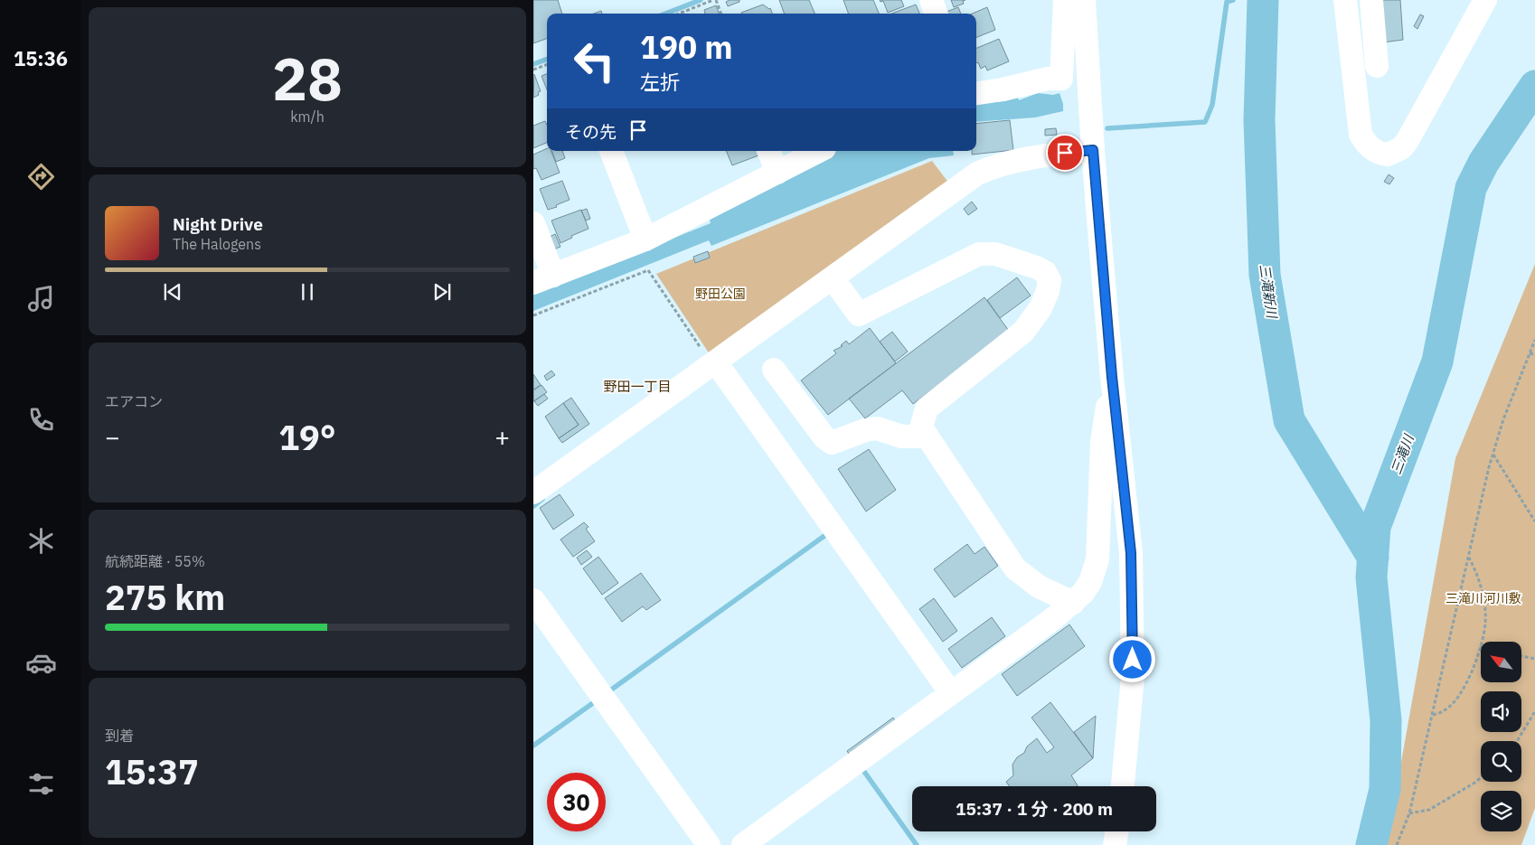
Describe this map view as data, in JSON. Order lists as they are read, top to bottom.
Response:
{
  "districts": ["野田一丁目"],
  "water": ["三滝新川", "三滝川"],
  "parks": ["野田公園", "三滝川河川敷"],
  "north": "top left",
  "page": {
    "tabs": "15:36",
    "tile": [
      ["28", "km/h"],
      "エアコン",
      ["航続距離 · 55%", "275 km"],
      ["到着", "15:37"]
    ],
    "turn": ["190 m", "左折"],
    "then": "その先",
    "song": ["Night Drive", "The Halogens"],
    "heat": ["−", "19°", "+"],
    "limit": "30",
    "trip": "15:37 · 1 分 · 200 m"
  }
}
